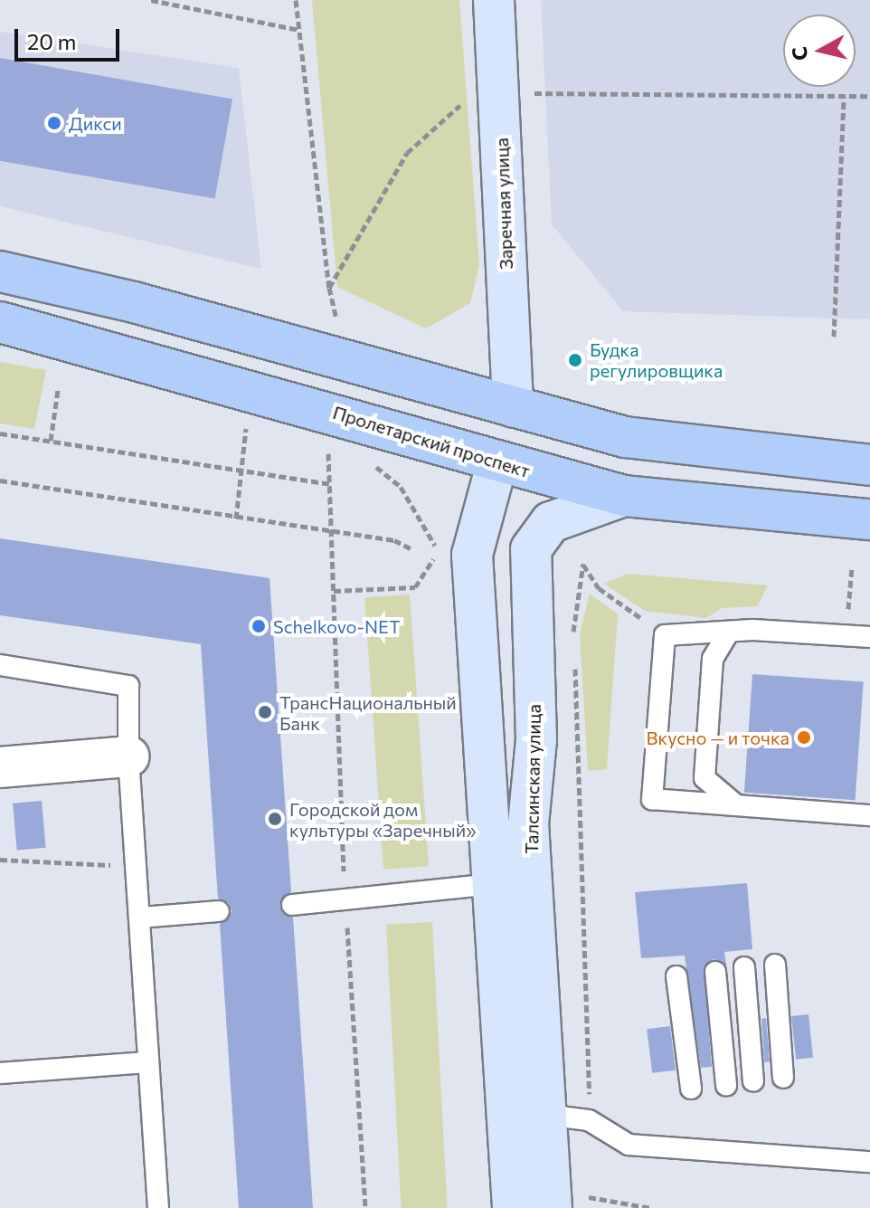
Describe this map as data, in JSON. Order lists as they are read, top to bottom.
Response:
{
  "streets": {
    "main road": ["Заречная улица", "Пролетарский проспект", "Талсинская улица"]
  },
  "crossings": [
    ["Пролетарский проспект", "Талсинская улица"]
  ],
  "places": [
    "Дикси",
    "Будка регулировщика",
    "Schelkovo-NET",
    "ТрансНациональный Банк",
    "Вкусно — и точка",
    "Городской дом культуры «Заречный»"
  ],
  "scale_bar": "20 m",
  "north": "left"
}
